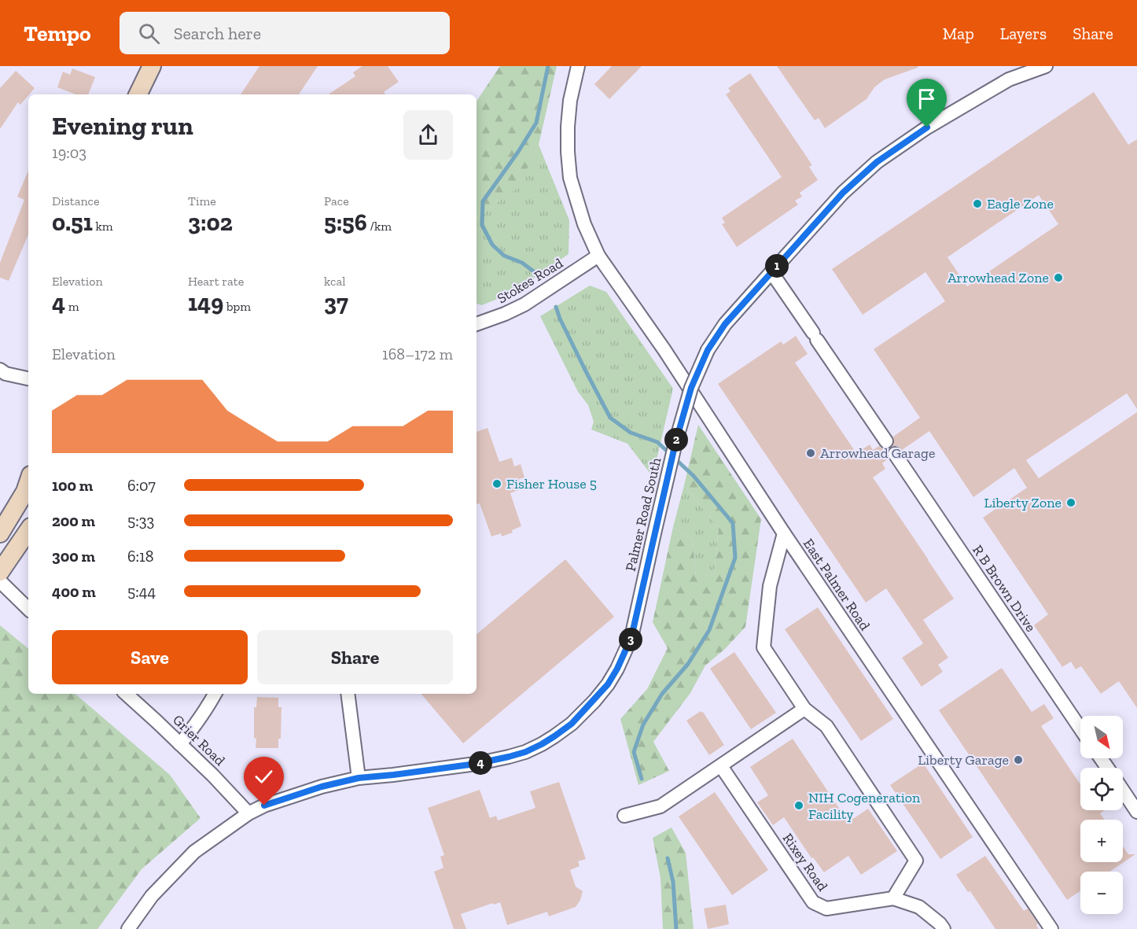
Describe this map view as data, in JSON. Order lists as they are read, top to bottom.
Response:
{
  "streets": {
    "street": [
      "Stokes Road",
      "Palmer Road South",
      "East Palmer Road",
      "R B Brown Drive",
      "Grier Road",
      "Rixey Road"
    ]
  },
  "crossings": [
    ["Stokes Road", "East Palmer Road"],
    ["Palmer Road South", "Grier Road"]
  ],
  "places": [
    "Eagle Zone",
    "Arrowhead Zone",
    "Arrowhead Garage",
    "Fisher House 5",
    "Liberty Zone",
    "Liberty Garage",
    "NIH Cogeneration Facility"
  ],
  "north": "bottom right",
  "page": {
    "header": "Tempo",
    "search": "Search here",
    "nav": ["Map", "Layers", "Share"],
    "heading": ["Evening run", "19:03"],
    "stats": [
      ["Distance", "0.51 km"],
      ["Time", "3:02"],
      ["Pace", "5:56 /km"],
      ["Elevation", "4 m"],
      ["Heart rate", "149 bpm"],
      ["kcal", "37"]
    ],
    "pins": [
      "1",
      "2",
      "3",
      "4"
    ],
    "chart": ["Elevation", "168–172 m"],
    "list": [
      {
        "name": "100 m",
        "note": "6:07"
      },
      {
        "name": "200 m",
        "note": "5:33"
      },
      {
        "name": "300 m",
        "note": "6:18"
      },
      {
        "name": "400 m",
        "note": "5:44"
      }
    ],
    "buttons": ["Save", "Share"],
    "map_buttons": ["+", "−"]
  }
}
